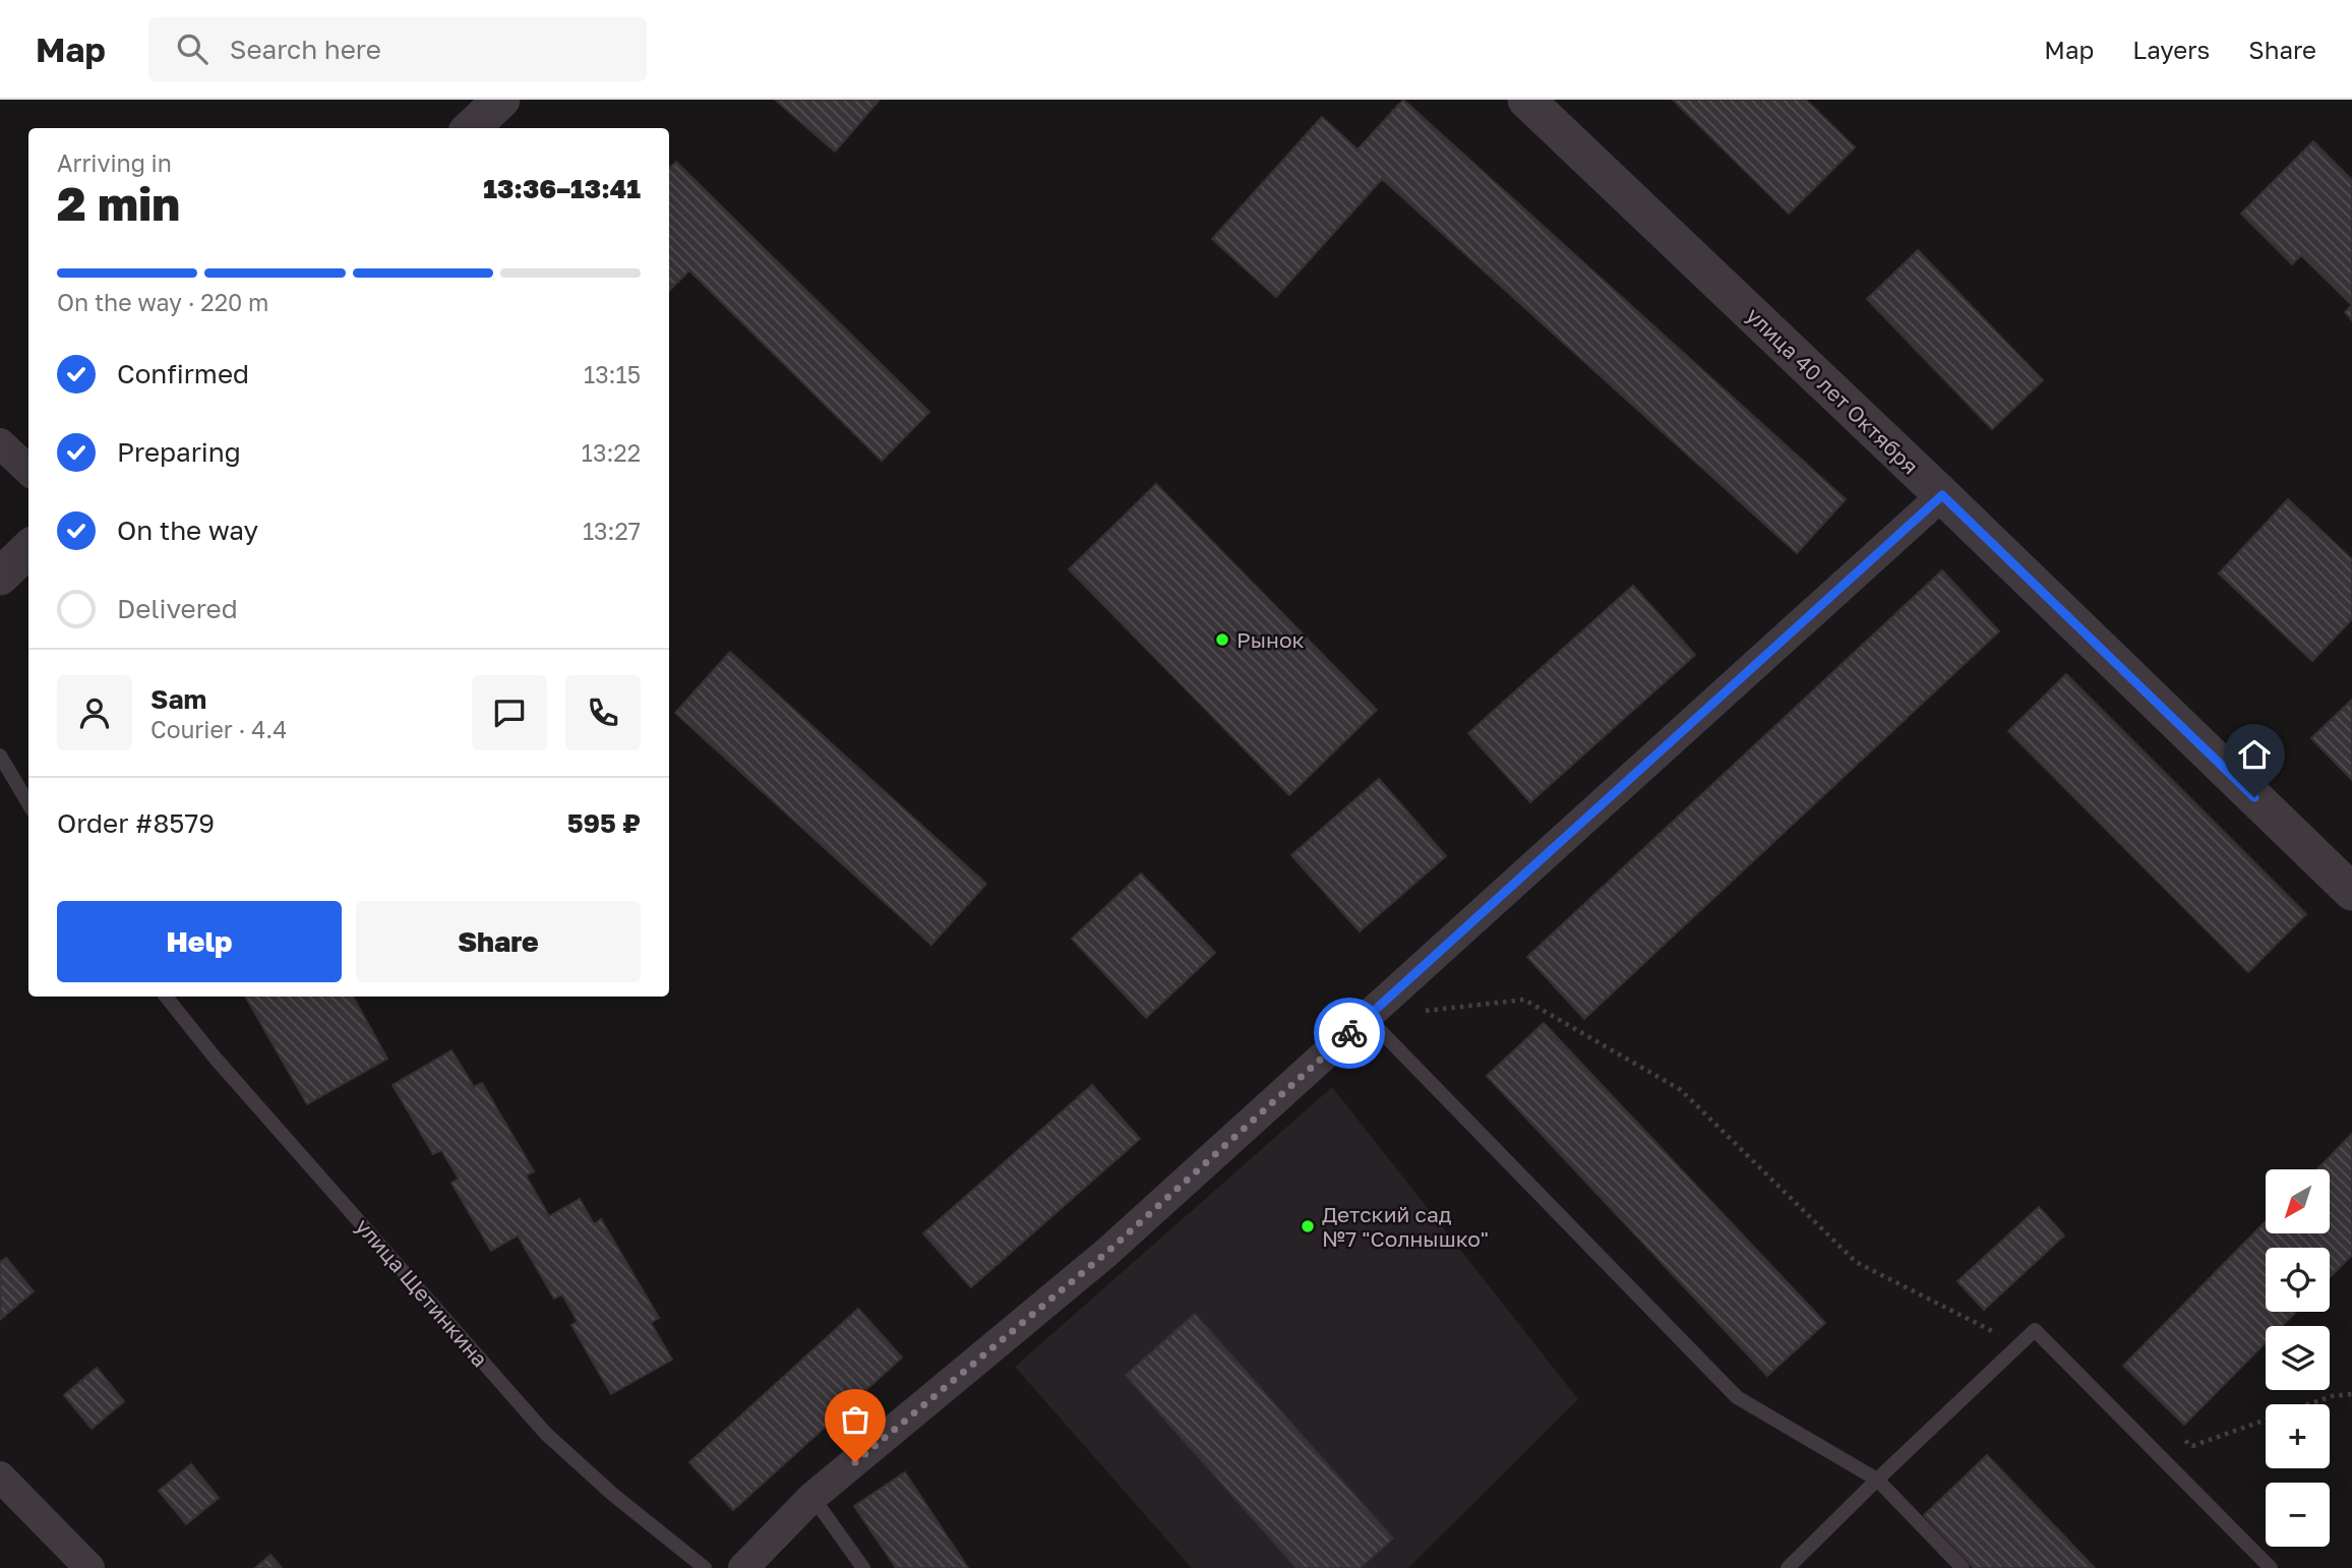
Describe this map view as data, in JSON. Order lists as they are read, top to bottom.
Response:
{
  "streets": {
    "street": ["улица 40 лет Октября"],
    "lane": ["улица Щетинкина"]
  },
  "places": ["Рынок", "Детский сад №7 \"Солнышко\""],
  "north": "bottom left",
  "page": {
    "header": "Map",
    "search": "Search here",
    "nav": ["Map", "Layers", "Share"],
    "heading": ["2 min", "Arriving in", "13:36–13:41"],
    "panel": [
      "Sam",
      "Courier · 4.4",
      "Order #8579",
      "595 ₽"
    ],
    "bar": "On the way · 220 m",
    "list": [
      ["Confirmed", "13:15"],
      ["Preparing", "13:22"],
      ["On the way", "13:27"],
      "Delivered"
    ],
    "buttons": ["Help", "Share"],
    "map_buttons": ["+", "−"]
  }
}
